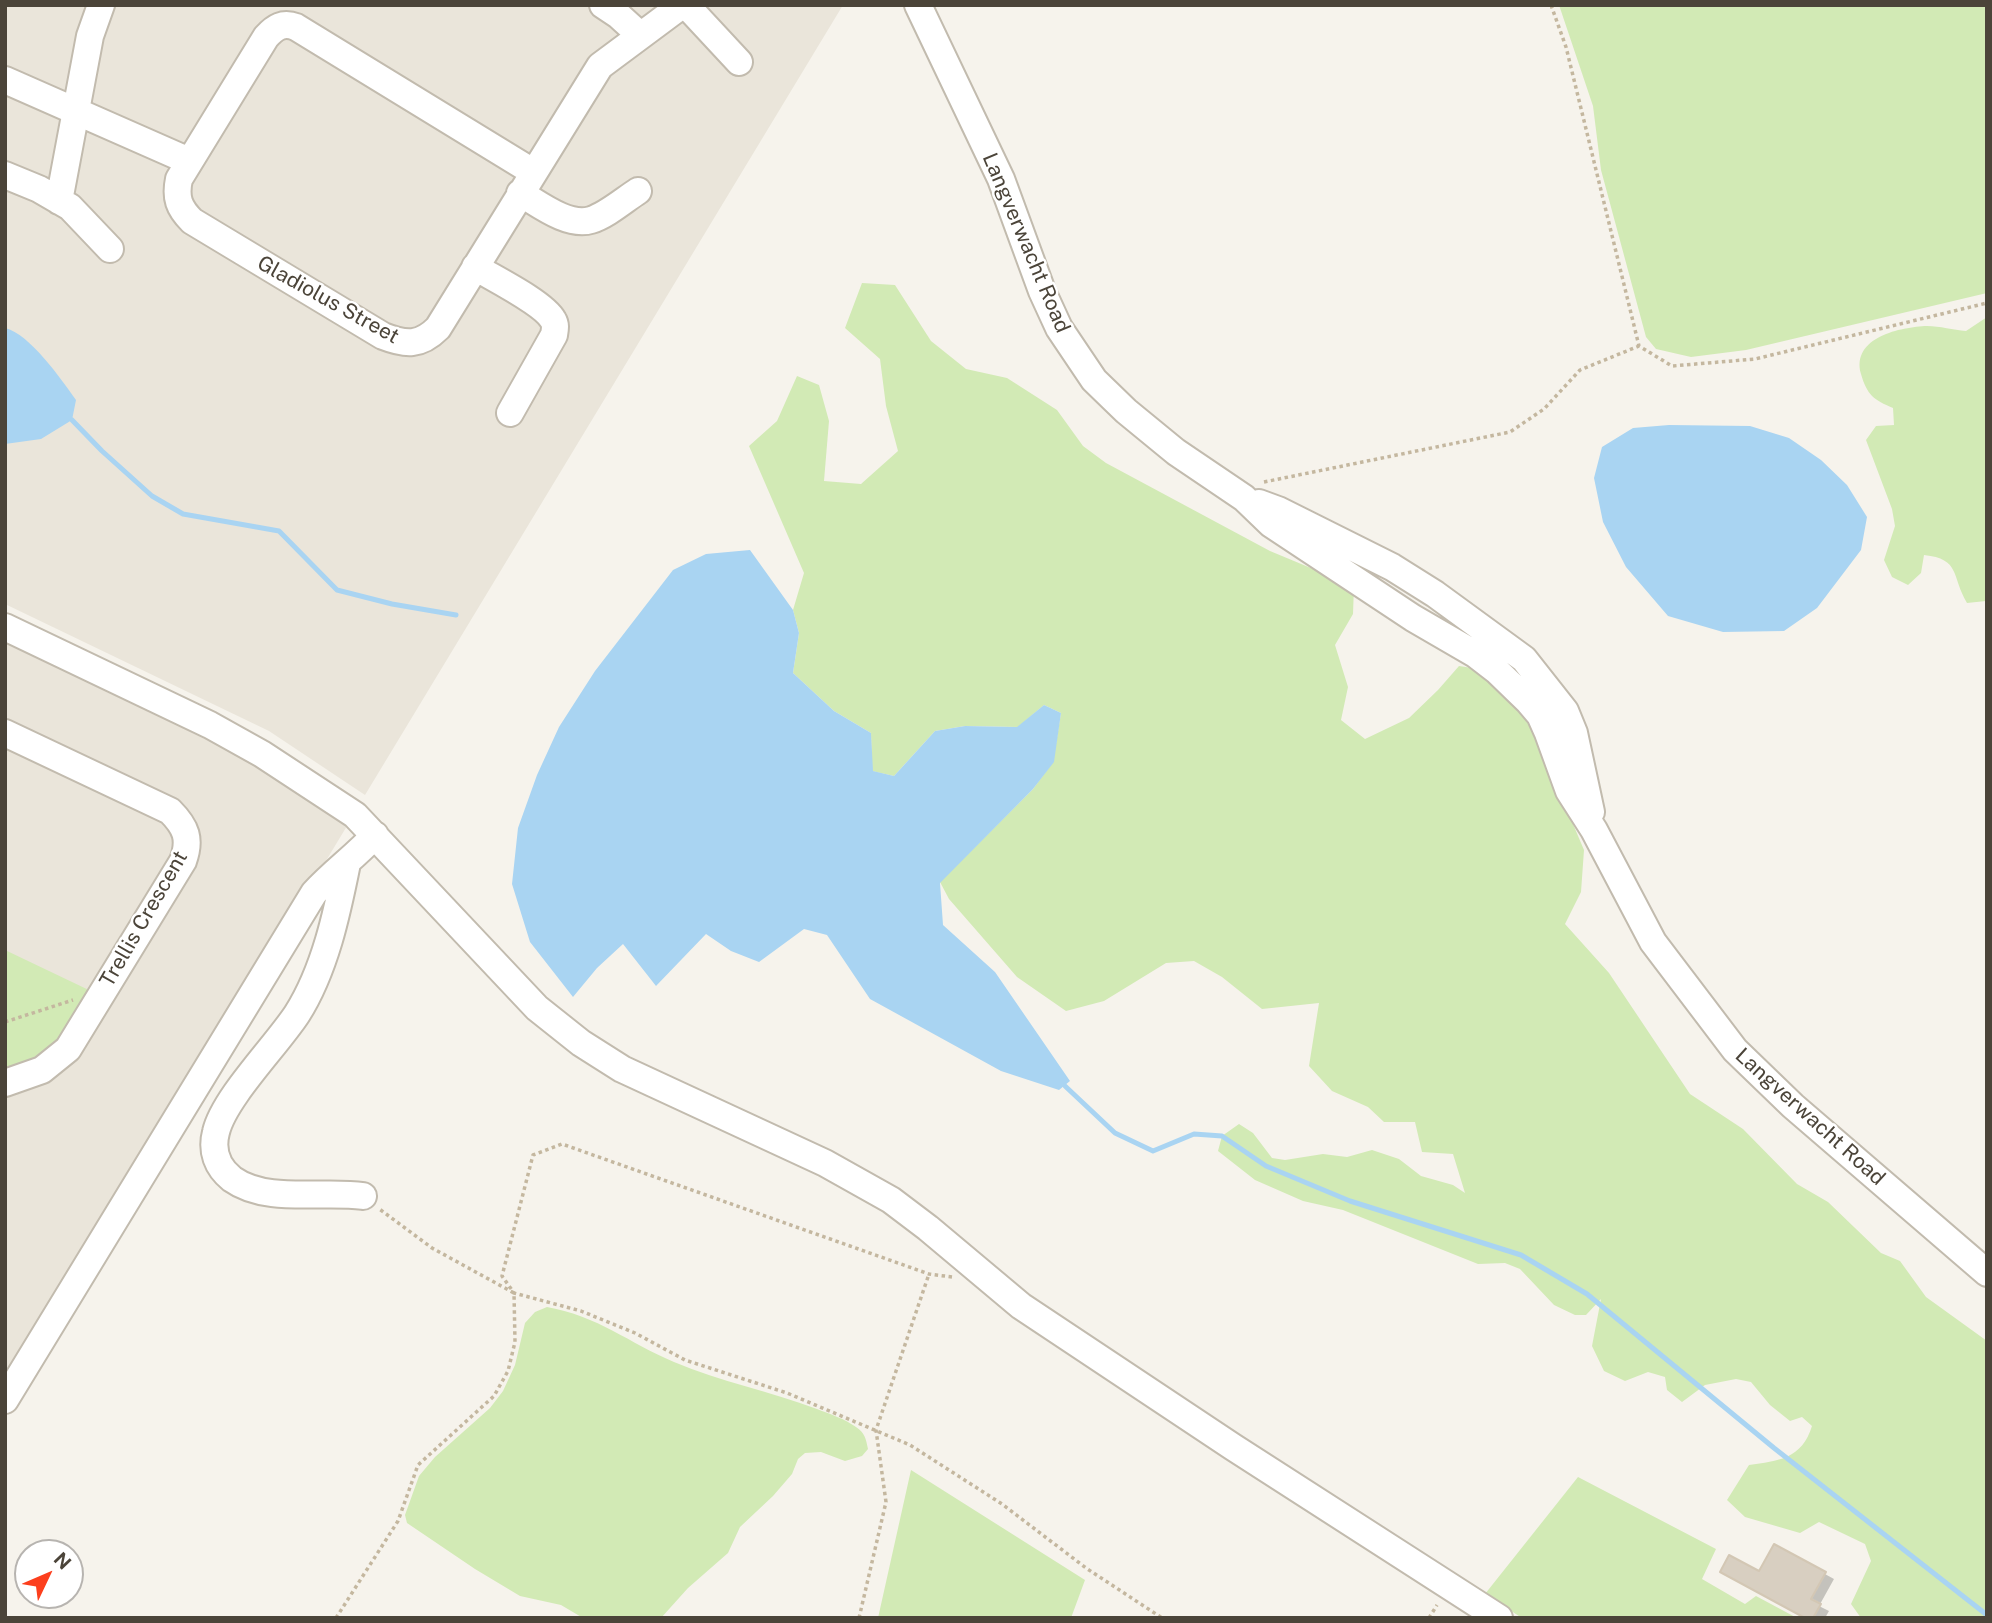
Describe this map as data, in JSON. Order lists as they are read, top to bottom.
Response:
{
  "streets": {
    "street": ["Langverwacht Road", "Gladiolus Street", "Trellis Crescent"]
  },
  "north": "top right"
}
